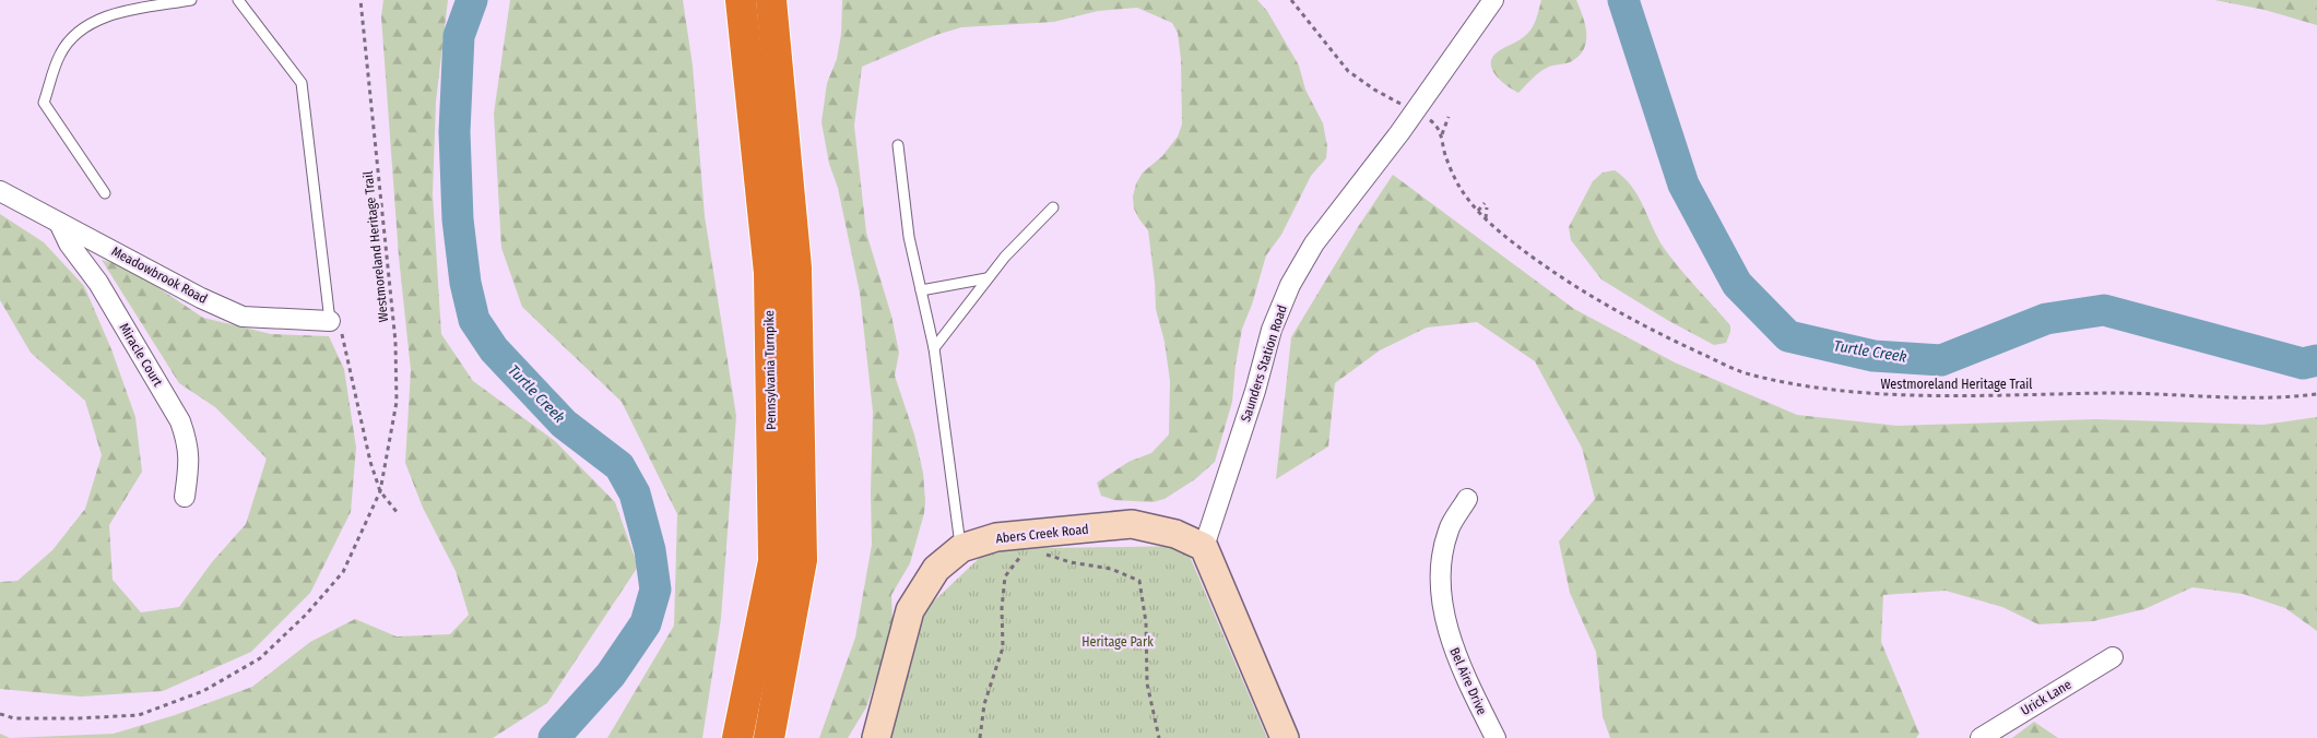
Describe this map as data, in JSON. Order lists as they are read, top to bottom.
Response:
{
  "streets": {
    "highway": ["Pennsylvania Turnpike"],
    "street": [
      "Meadowbrook Road",
      "Miracle Court",
      "Saunders Station Road",
      "Abers Creek Road",
      "Bel Aire Drive",
      "Urick Lane"
    ],
    "path": ["Westmoreland Heritage Trail"]
  },
  "crossings": [
    ["Meadowbrook Road", "Miracle Court"],
    ["Saunders Station Road", "Abers Creek Road"]
  ],
  "water": ["Turtle Creek"],
  "parks": ["Heritage Park"]
}
